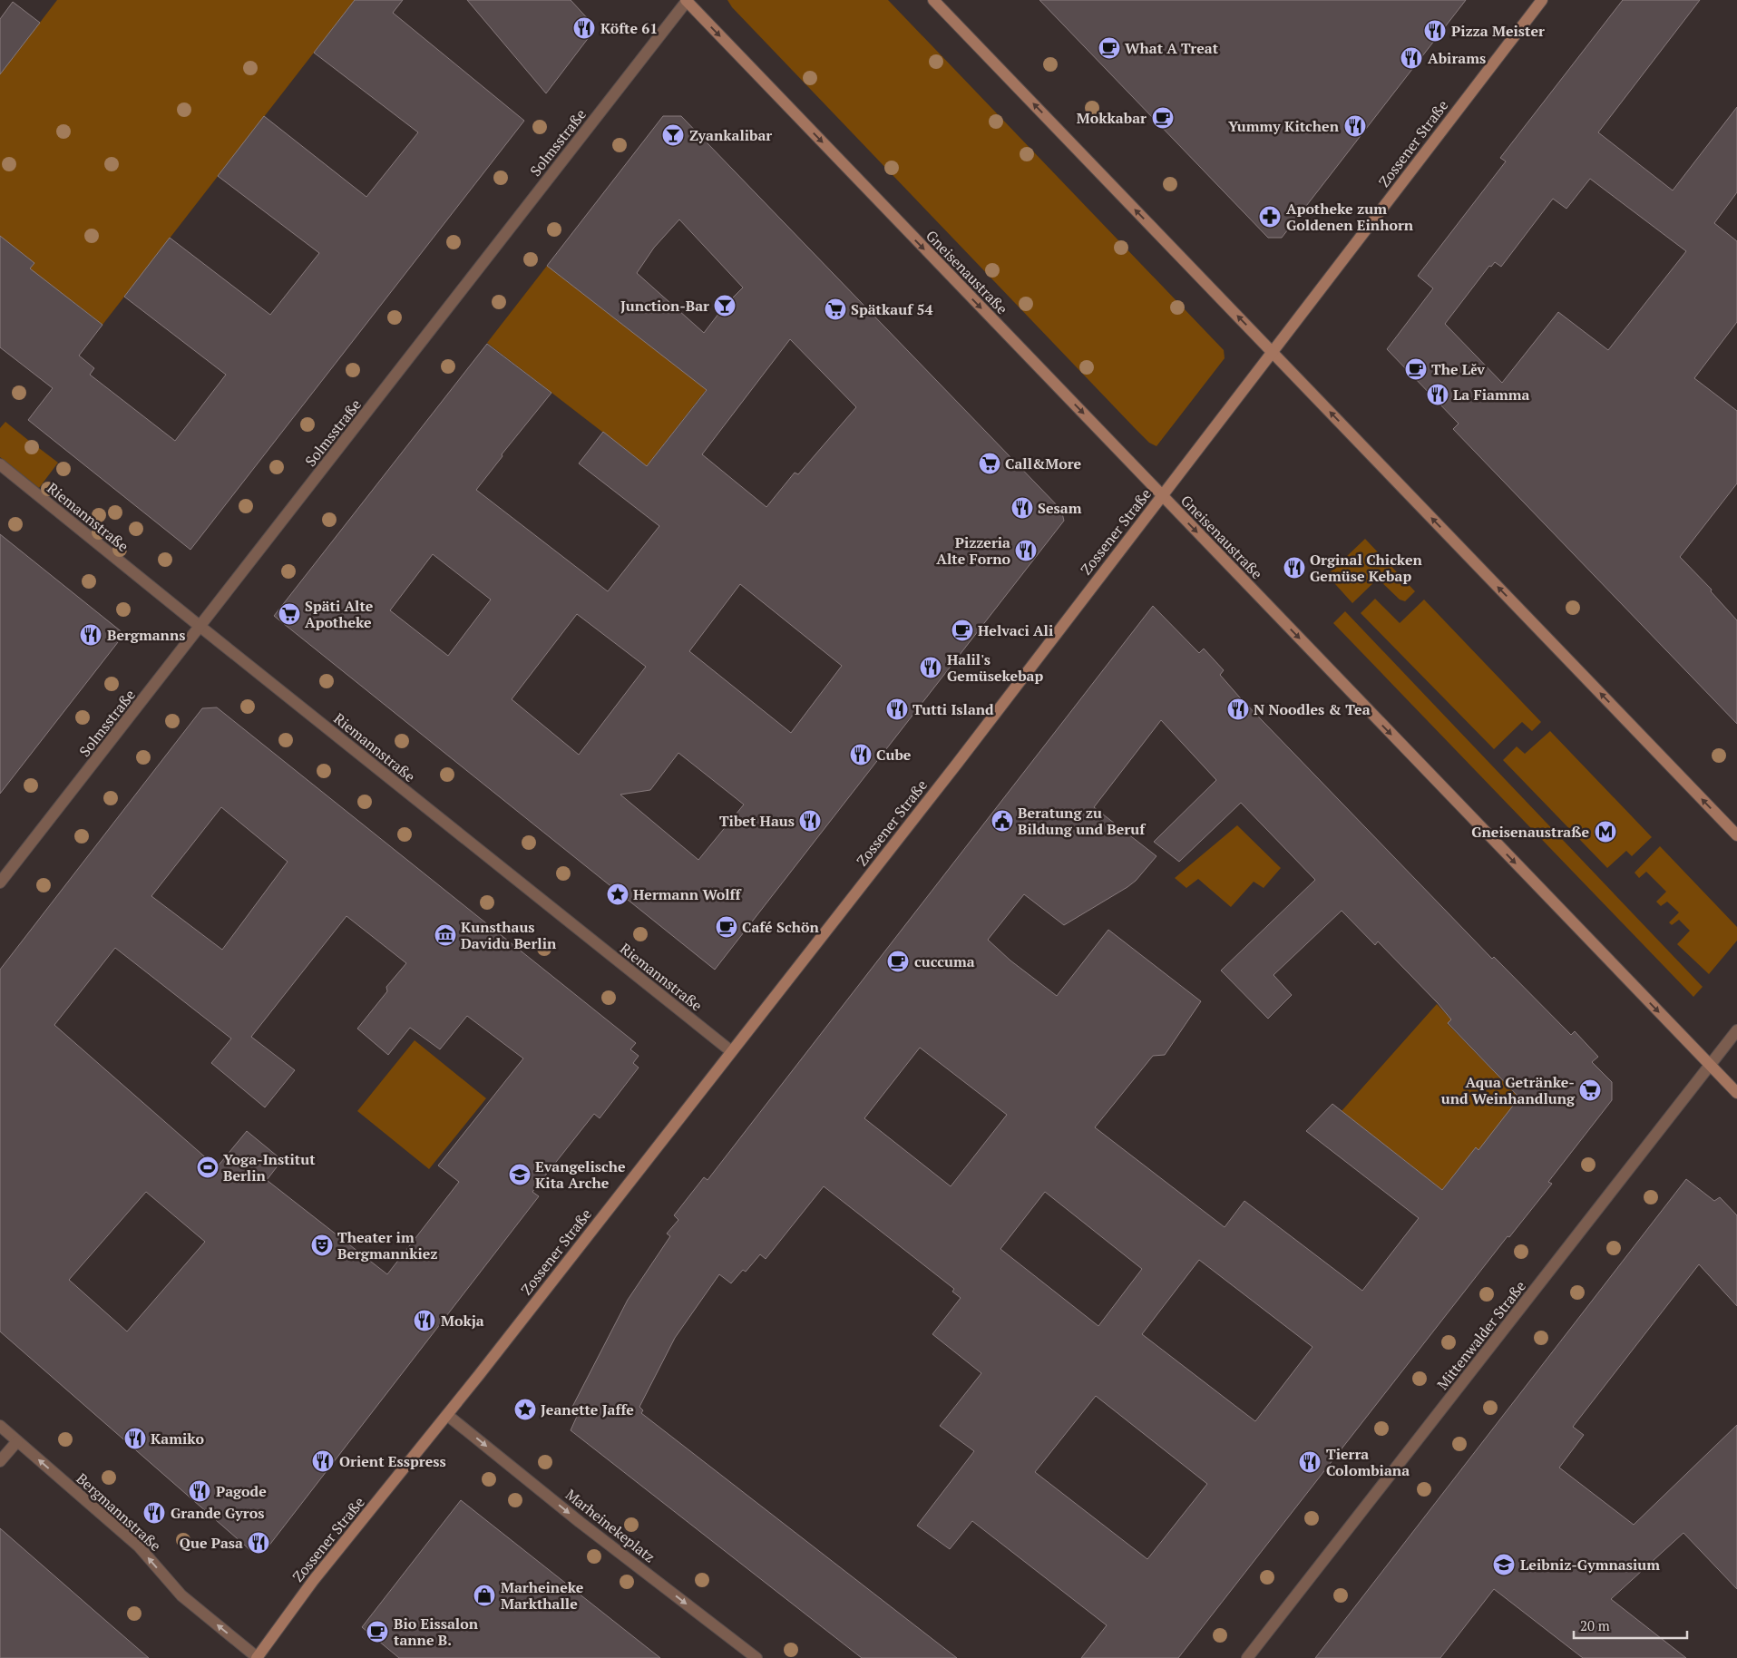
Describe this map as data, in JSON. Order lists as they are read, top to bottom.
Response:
{
  "streets": {
    "main road": ["Zossener Straße", "Gneisenaustraße"],
    "street": [
      "Solmsstraße",
      "Riemannstraße",
      "Mittenwalder Straße",
      "Bergmannstraße",
      "Marheinekeplatz"
    ]
  },
  "crossings": [
    ["Solmsstraße", "Gneisenaustraße"],
    ["Solmsstraße", "Riemannstraße"],
    ["Zossener Straße", "Gneisenaustraße"],
    ["Zossener Straße", "Riemannstraße"],
    ["Zossener Straße", "Bergmannstraße"],
    ["Zossener Straße", "Marheinekeplatz"],
    ["Gneisenaustraße", "Mittenwalder Straße"]
  ],
  "one_way": ["Gneisenaustraße", "Bergmannstraße", "Marheinekeplatz"],
  "places": {
    "restaurant": [
      "Köfte 61",
      "Pizza Meister",
      "Abirams",
      "Yummy Kitchen",
      "La Fiamma",
      "Sesam",
      "Pizzeria Alte Forno",
      "Orginal Chicken Gemüse Kebap",
      "Bergmanns",
      "Halil's Gemüsekebap",
      "Tutti Island",
      "N Noodles & Tea",
      "Cube",
      "Tibet Haus",
      "Mokja",
      "Kamiko",
      "Orient Esspress",
      "Tierra Colombiana",
      "Pagode",
      "Grande Gyros",
      "Que Pasa"
    ],
    "cafe": [
      "What A Treat",
      "Mokkabar",
      "The Lĕv",
      "Helvaci Ali",
      "Café Schön",
      "cuccuma",
      "Bio Eissalon tanne B."
    ],
    "bar": ["Zyankalibar", "Junction-Bar"],
    "pharmacy": ["Apotheke zum Goldenen Einhorn"],
    "supermarket": [
      "Spätkauf 54",
      "Call&More",
      "Späti Alte Apotheke",
      "Aqua Getränke- und Weinhandlung"
    ],
    "public building": ["Beratung zu Bildung und Beruf"],
    "metro station": ["Gneisenaustraße"],
    "place": ["Hermann Wolff", "Jeanette Jaffe"],
    "museum": ["Kunsthaus Davidu Berlin"],
    "sports": ["Yoga-Institut Berlin"],
    "school or university": ["Evangelische Kita Arche", "Leibniz-Gymnasium"],
    "theatre": ["Theater im Bergmannkiez"],
    "shop": ["Marheineke Markthalle"]
  },
  "scale_bar": "20 m"
}
